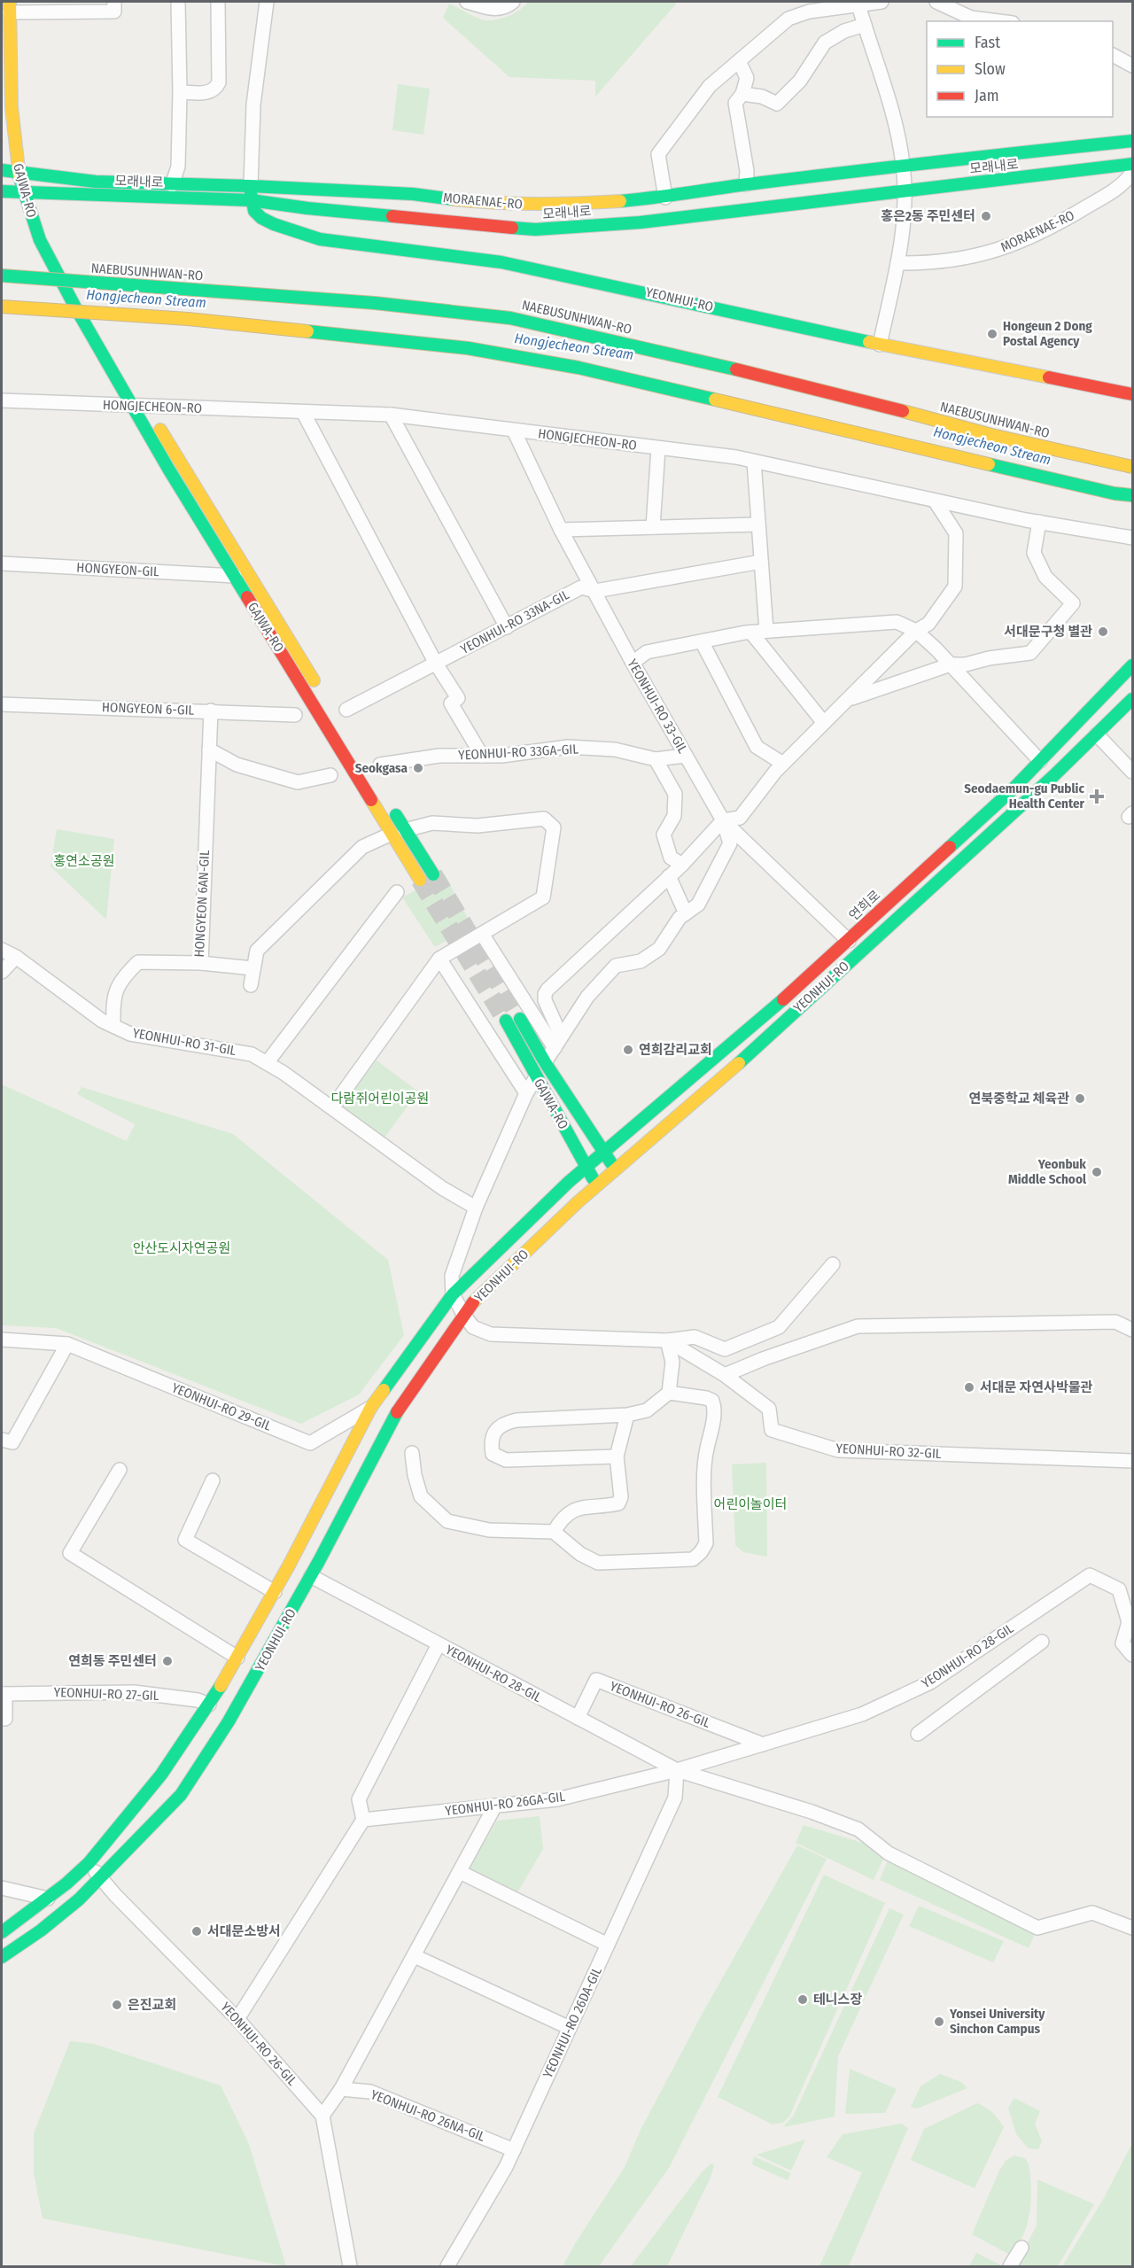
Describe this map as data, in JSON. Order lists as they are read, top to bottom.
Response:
{
  "streets": {
    "main road": [
      "모래내로",
      "GAJWA-RO",
      "MORAENAE-RO",
      "NAEBUSUNHWAN-RO",
      "YEONHUI-RO",
      "연희로"
    ],
    "street": [
      "HONGJECHEON-RO",
      "HONGYEON-GIL",
      "YEONHUI-RO 33NA-GIL",
      "YEONHUI-RO 33-GIL",
      "HONGYEON 6-GIL",
      "YEONHUI-RO 33GA-GIL",
      "HONGYEON 6AN-GIL",
      "YEONHUI-RO 31-GIL",
      "YEONHUI-RO 29-GIL",
      "YEONHUI-RO 32-GIL",
      "YEONHUI-RO 28-GIL",
      "YEONHUI-RO 27-GIL",
      "YEONHUI-RO 26-GIL",
      "YEONHUI-RO 26GA-GIL",
      "YEONHUI-RO 26DA-GIL",
      "YEONHUI-RO 26NA-GIL"
    ]
  },
  "crossings": [
    ["모래내로", "GAJWA-RO"],
    ["모래내로", "YEONHUI-RO"],
    ["GAJWA-RO", "MORAENAE-RO"],
    ["GAJWA-RO", "YEONHUI-RO"],
    ["GAJWA-RO", "HONGJECHEON-RO"],
    ["GAJWA-RO", "HONGYEON-GIL"],
    ["YEONHUI-RO", "연희로"],
    ["YEONHUI-RO", "YEONHUI-RO 29-GIL"],
    ["YEONHUI-RO", "YEONHUI-RO 32-GIL"],
    ["YEONHUI-RO", "YEONHUI-RO 28-GIL"],
    ["YEONHUI-RO", "YEONHUI-RO 27-GIL"],
    ["YEONHUI-RO", "YEONHUI-RO 26-GIL"],
    ["HONGJECHEON-RO", "YEONHUI-RO 33-GIL"],
    ["YEONHUI-RO 33NA-GIL", "YEONHUI-RO 33-GIL"],
    ["YEONHUI-RO 33-GIL", "YEONHUI-RO 33GA-GIL"],
    ["YEONHUI-RO 33-GIL", "연희로"],
    ["HONGYEON 6-GIL", "HONGYEON 6AN-GIL"],
    ["HONGYEON 6AN-GIL", "YEONHUI-RO 31-GIL"],
    ["YEONHUI-RO 28-GIL", "YEONHUI-RO 26-GIL"],
    ["YEONHUI-RO 28-GIL", "YEONHUI-RO 26GA-GIL"],
    ["YEONHUI-RO 28-GIL", "YEONHUI-RO 26DA-GIL"],
    ["YEONHUI-RO 26GA-GIL", "YEONHUI-RO 26DA-GIL"],
    ["YEONHUI-RO 26DA-GIL", "YEONHUI-RO 26NA-GIL"]
  ],
  "water": ["Hongjecheon Stream"],
  "parks": [
    "홍연소공원",
    "다람쥐어린이공원",
    "안산도시자연공원",
    "어린이놀이터"
  ],
  "places": {
    "other": [
      "홍은2동 주민센터",
      "Hongeun 2 Dong Postal Agency",
      "서대문구청 별관",
      "Seokgasa",
      "연희감리교회",
      "연북중학교 체육관",
      "Yeonbuk Middle School",
      "서대문 자연사박물관",
      "연희동 주민센터",
      "서대문소방서",
      "테니스장",
      "은진교회",
      "Yonsei University Sinchon Campus"
    ],
    "health": ["Seodaemun-gu Public Health Center"]
  },
  "legend": ["Fast", "Slow", "Jam"]
}
